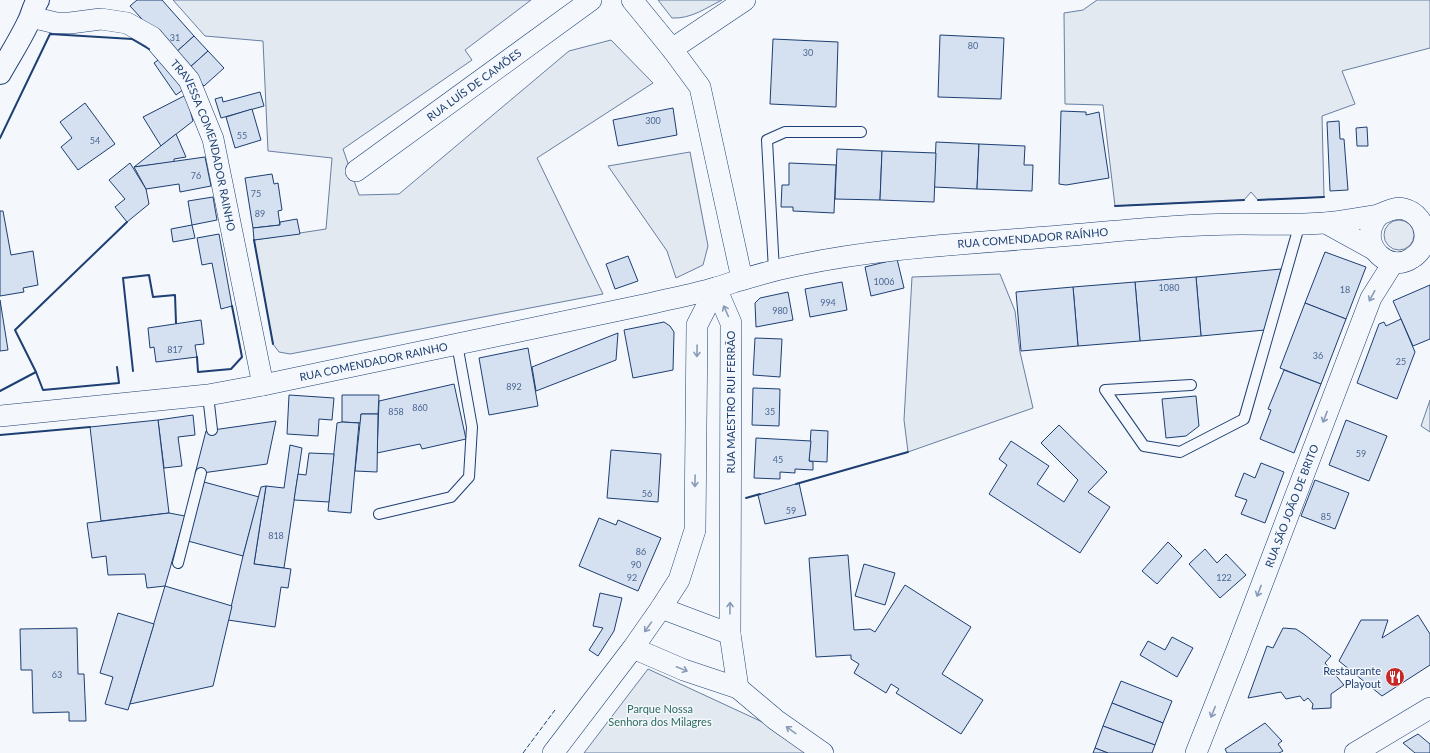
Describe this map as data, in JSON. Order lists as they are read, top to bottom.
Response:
{
  "streets": {
    "street": [
      "RUA LUÍS DE CAMÕES",
      "TRAVESSA COMENDADOR RAINHO",
      "RUA COMENDADOR RAÍNHO",
      "RUA COMENDADOR RAINHO",
      "RUA MAESTRO RUI FERRÃO",
      "RUA SÃO JOÃO DE BRITO"
    ]
  },
  "crossings": [
    ["TRAVESSA COMENDADOR RAINHO", "RUA COMENDADOR RAINHO"],
    ["RUA COMENDADOR RAÍNHO", "RUA COMENDADOR RAINHO"],
    ["RUA COMENDADOR RAÍNHO", "RUA SÃO JOÃO DE BRITO"],
    ["RUA COMENDADOR RAINHO", "RUA MAESTRO RUI FERRÃO"]
  ],
  "one_way": ["RUA SÃO JOÃO DE BRITO"],
  "parks": ["Parque Nossa Senhora dos Milagres"],
  "places": {
    "restaurant": ["Restaurante Playout"]
  },
  "house_numbers": [
    "31",
    "80",
    "30",
    "300",
    "55",
    "54",
    "76",
    "75",
    "89",
    "1006",
    "1080",
    "18",
    "994",
    "980",
    "817",
    "36",
    "25",
    "892",
    "860",
    "858",
    "35",
    "59",
    "45",
    "56",
    "59",
    "85",
    "818",
    "86",
    "90",
    "92",
    "122",
    "63"
  ]
}
